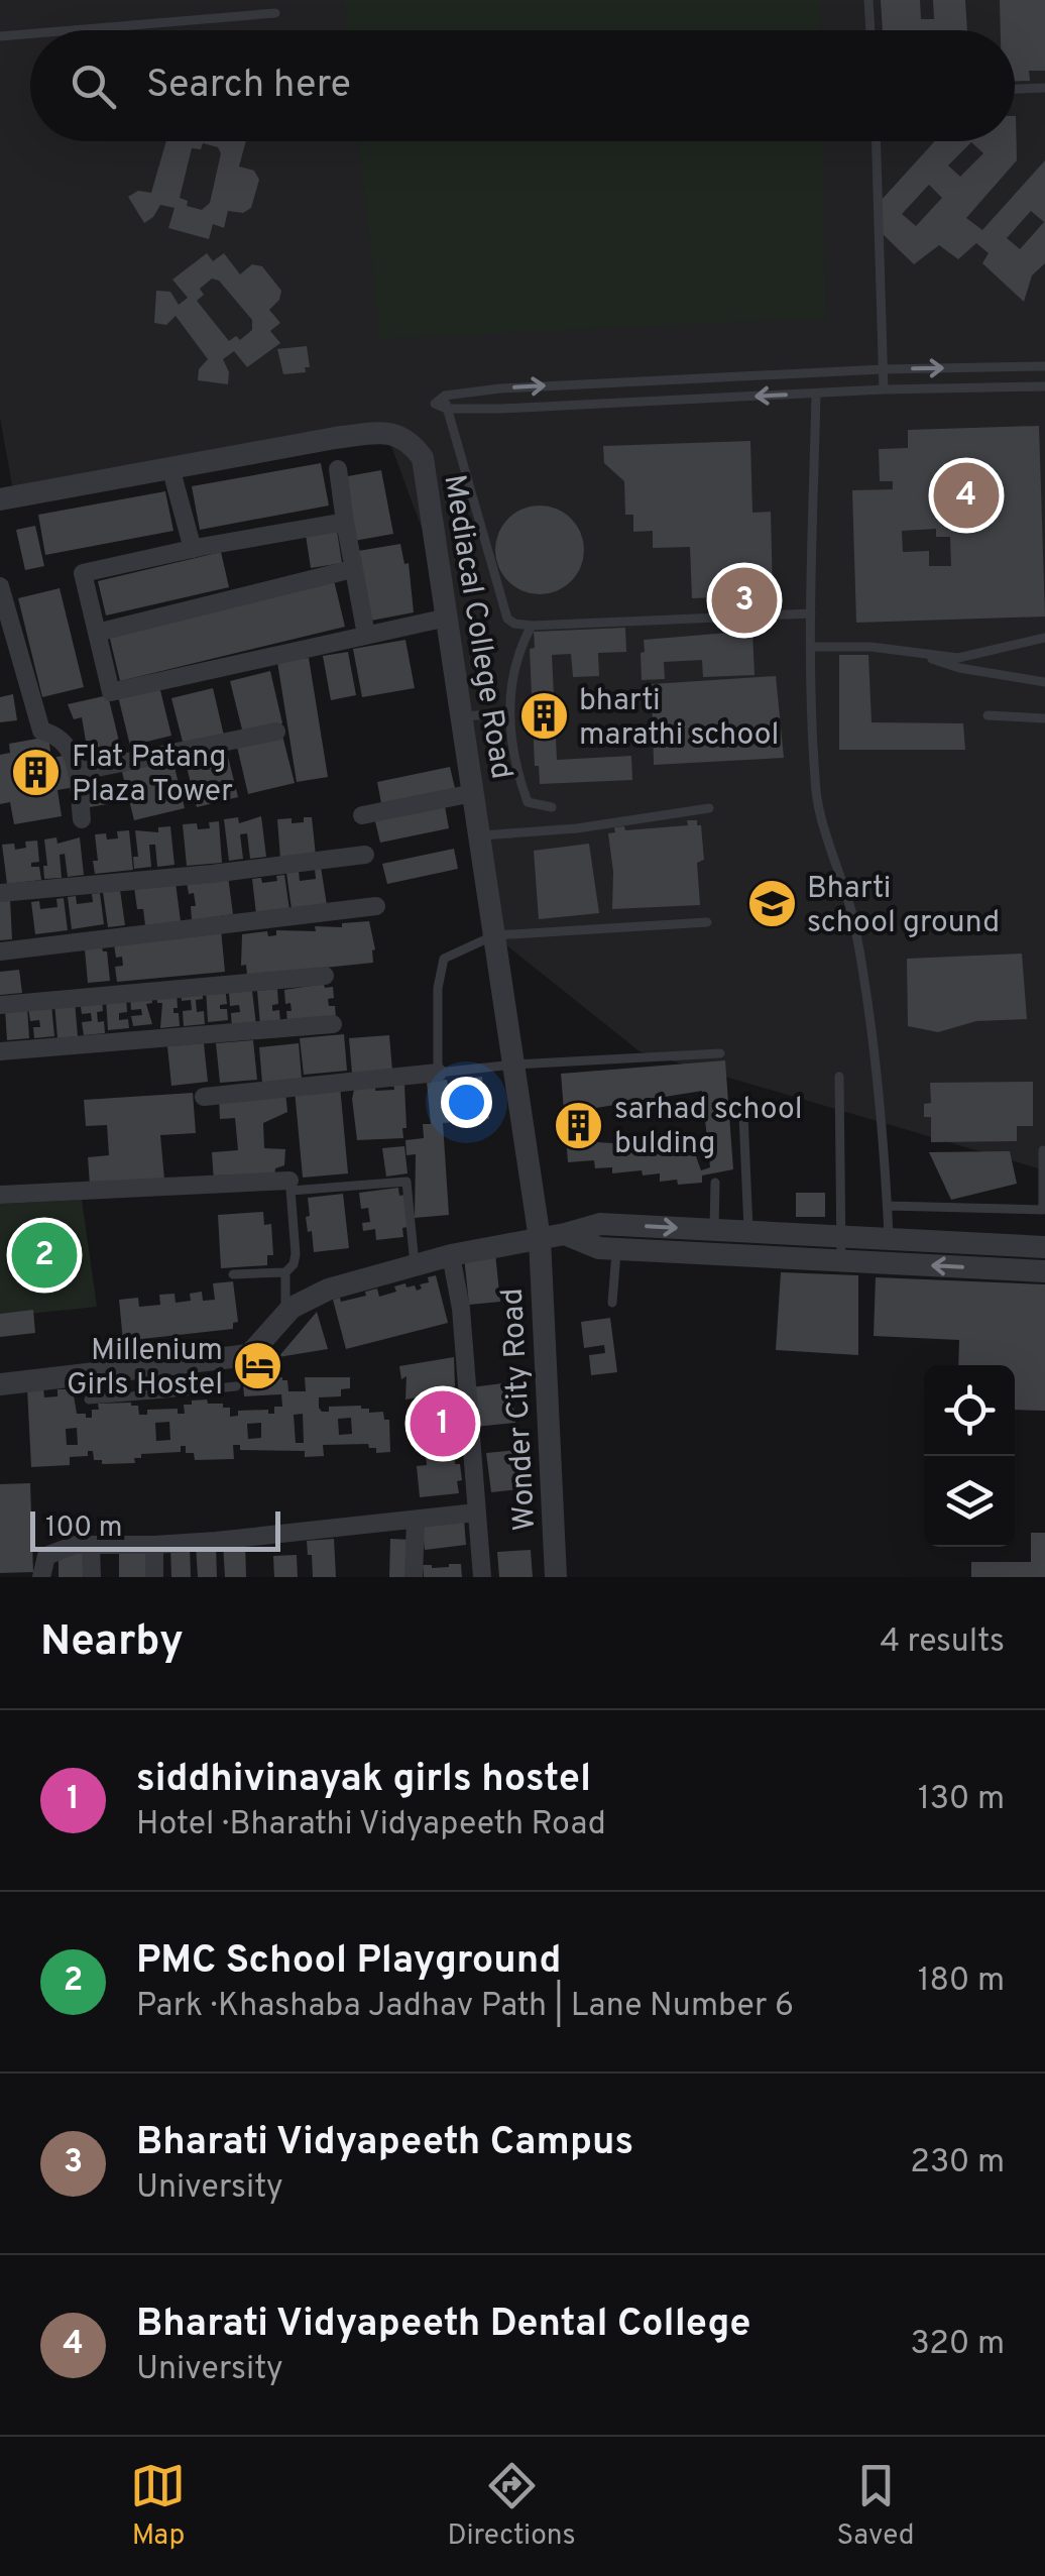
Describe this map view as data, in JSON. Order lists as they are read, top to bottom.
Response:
{
  "streets": {
    "street": ["Mediacal College Road", "Wonder City Road"]
  },
  "crossings": [
    ["Mediacal College Road", "Wonder City Road"]
  ],
  "places": {
    "building": ["bharti marathi school", "Flat Patang Plaza Tower", "sarhad school bulding"],
    "school or university": ["Bharti school ground"],
    "hotel": ["Millenium Girls Hostel"]
  },
  "scale_bar": "100 m",
  "page": {
    "search": "Search here",
    "pins": [
      "4",
      "3",
      "2",
      "1"
    ],
    "scale": "100 m",
    "heading": ["Nearby", "4 results"],
    "list": [
      {
        "mark": "1",
        "name": "siddhivinayak girls hostel",
        "note": "Hotel · Bharathi Vidyapeeth Road",
        "value": "130 m"
      },
      {
        "mark": "2",
        "name": "PMC School Playground",
        "note": "Park · Khashaba Jadhav Path | Lane Number 6",
        "value": "180 m"
      },
      {
        "mark": "3",
        "name": "Bharati Vidyapeeth Campus",
        "note": "University",
        "value": "230 m"
      },
      {
        "mark": "4",
        "name": "Bharati Vidyapeeth Dental College",
        "note": "University",
        "value": "320 m"
      }
    ],
    "nav": ["Map", "Directions", "Saved"]
  }
}
